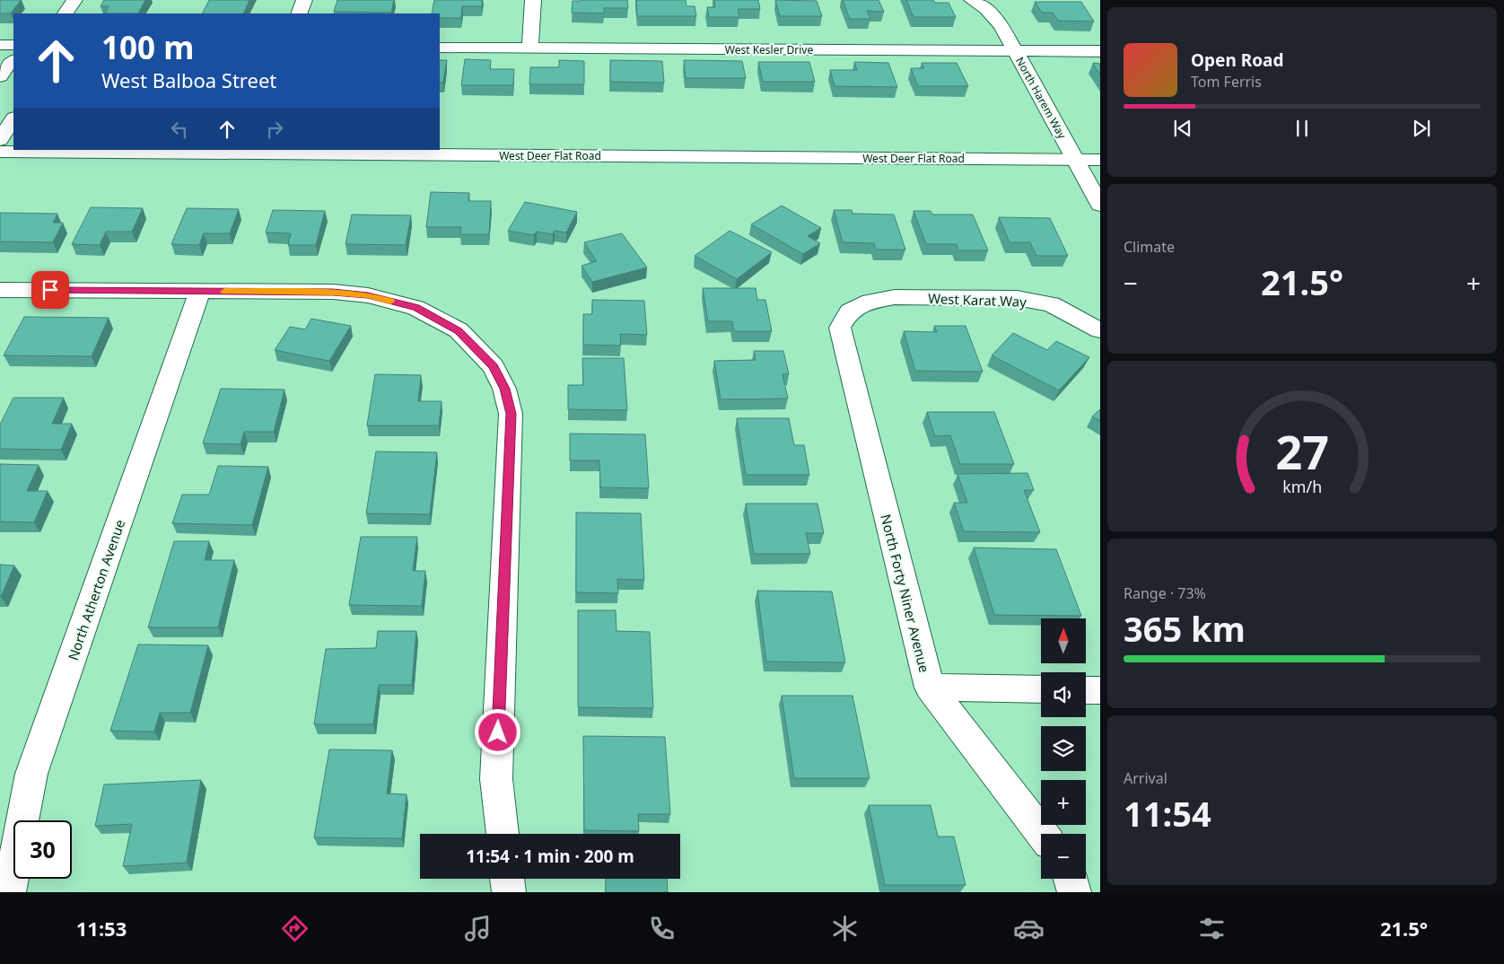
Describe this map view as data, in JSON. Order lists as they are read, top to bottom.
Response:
{
  "streets": {
    "street": [
      "West Kesler Drive",
      "North Harem Way",
      "West Deer Flat Road",
      "West Karat Way",
      "North Atherton Avenue",
      "North Forty Niner Avenue"
    ]
  },
  "crossings": [
    ["West Kesler Drive", "North Harem Way"],
    ["North Harem Way", "West Deer Flat Road"],
    ["West Karat Way", "North Forty Niner Avenue"]
  ],
  "north": "top",
  "page": {
    "turn": ["100 m", "West Balboa Street"],
    "song": ["Open Road", "Tom Ferris"],
    "tile": [
      "Climate",
      ["Range · 73%", "365 km"],
      ["Arrival", "11:54"]
    ],
    "heat": ["−", "21.5°", "+"],
    "map_buttons": ["+", "−"],
    "limit": "30",
    "trip": "11:54 · 1 min · 200 m",
    "tabs": ["11:53", "21.5°"],
    "gauge": ["27", "km/h"]
  }
}
